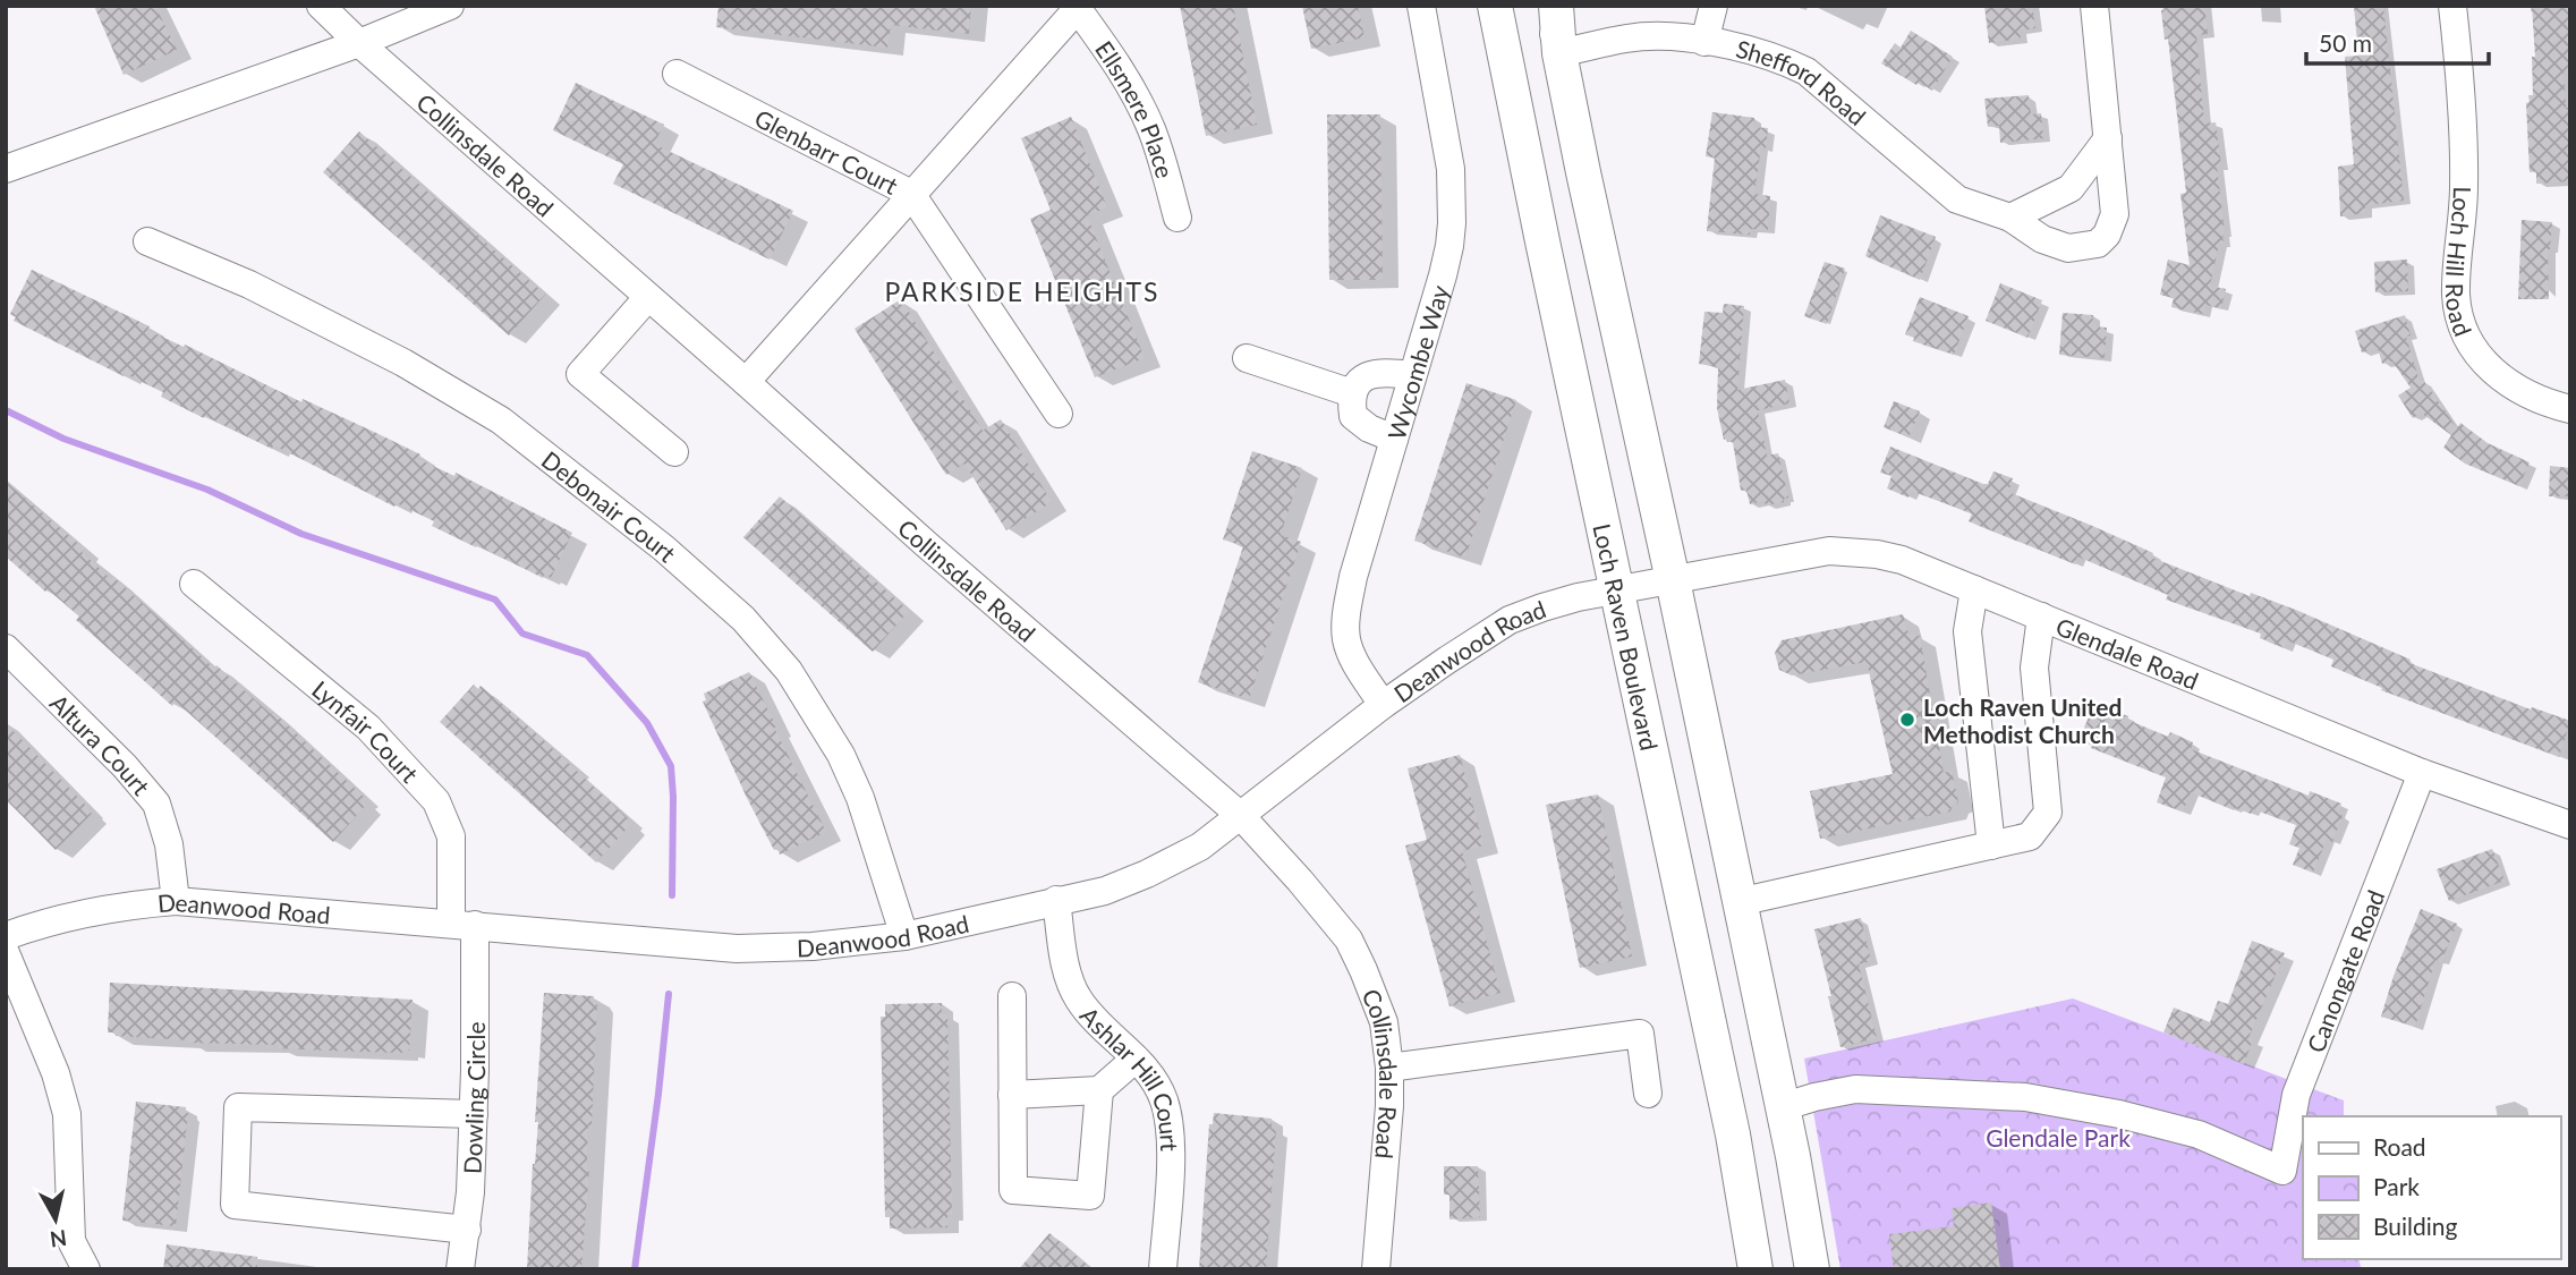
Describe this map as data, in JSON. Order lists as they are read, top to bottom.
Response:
{
  "streets": {
    "main road": ["Loch Raven Boulevard"],
    "street": [
      "Shefford Road",
      "Ellsmere Place",
      "Glenbarr Court",
      "Collinsdale Road",
      "Loch Hill Road",
      "Wycombe Way",
      "Debonair Court",
      "Deanwood Road",
      "Glendale Road",
      "Lynfair Court",
      "Altura Court",
      "Canongate Road",
      "Ashlar Hill Court",
      "Dowling Circle"
    ]
  },
  "crossings": [
    ["Collinsdale Road", "Deanwood Road"],
    ["Wycombe Way", "Deanwood Road"],
    ["Debonair Court", "Deanwood Road"],
    ["Loch Raven Boulevard", "Deanwood Road"],
    ["Deanwood Road", "Glendale Road"],
    ["Deanwood Road", "Lynfair Court"],
    ["Deanwood Road", "Altura Court"],
    ["Deanwood Road", "Ashlar Hill Court"],
    ["Deanwood Road", "Dowling Circle"],
    ["Glendale Road", "Canongate Road"],
    ["Lynfair Court", "Dowling Circle"]
  ],
  "districts": ["PARKSIDE HEIGHTS"],
  "parks": ["Glendale Park"],
  "places": ["Loch Raven United Methodist Church"],
  "legend": ["Road", "Park", "Building"],
  "scale_bar": "50 m",
  "north": "bottom"
}
